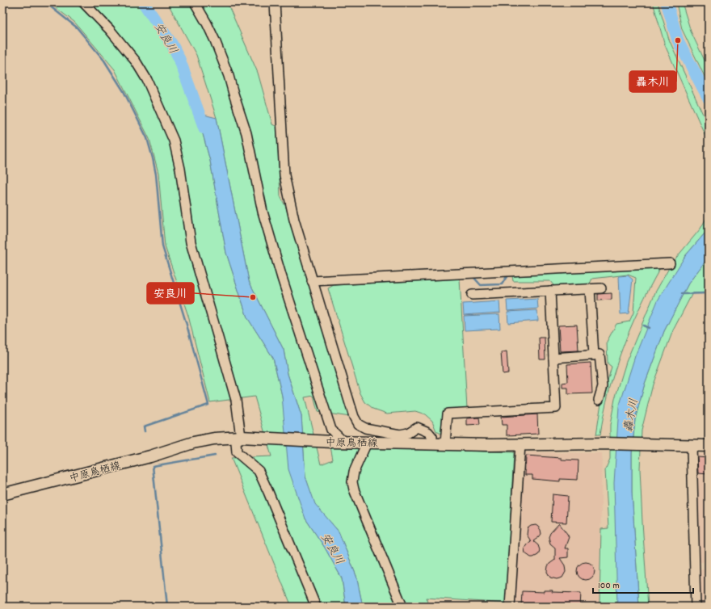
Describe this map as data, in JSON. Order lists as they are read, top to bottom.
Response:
{
  "streets": {
    "main road": ["中原鳥栖線"]
  },
  "water": ["安良川", "轟木川"],
  "places": ["轟木川", "安良川"],
  "scale_bar": "100 m"
}
